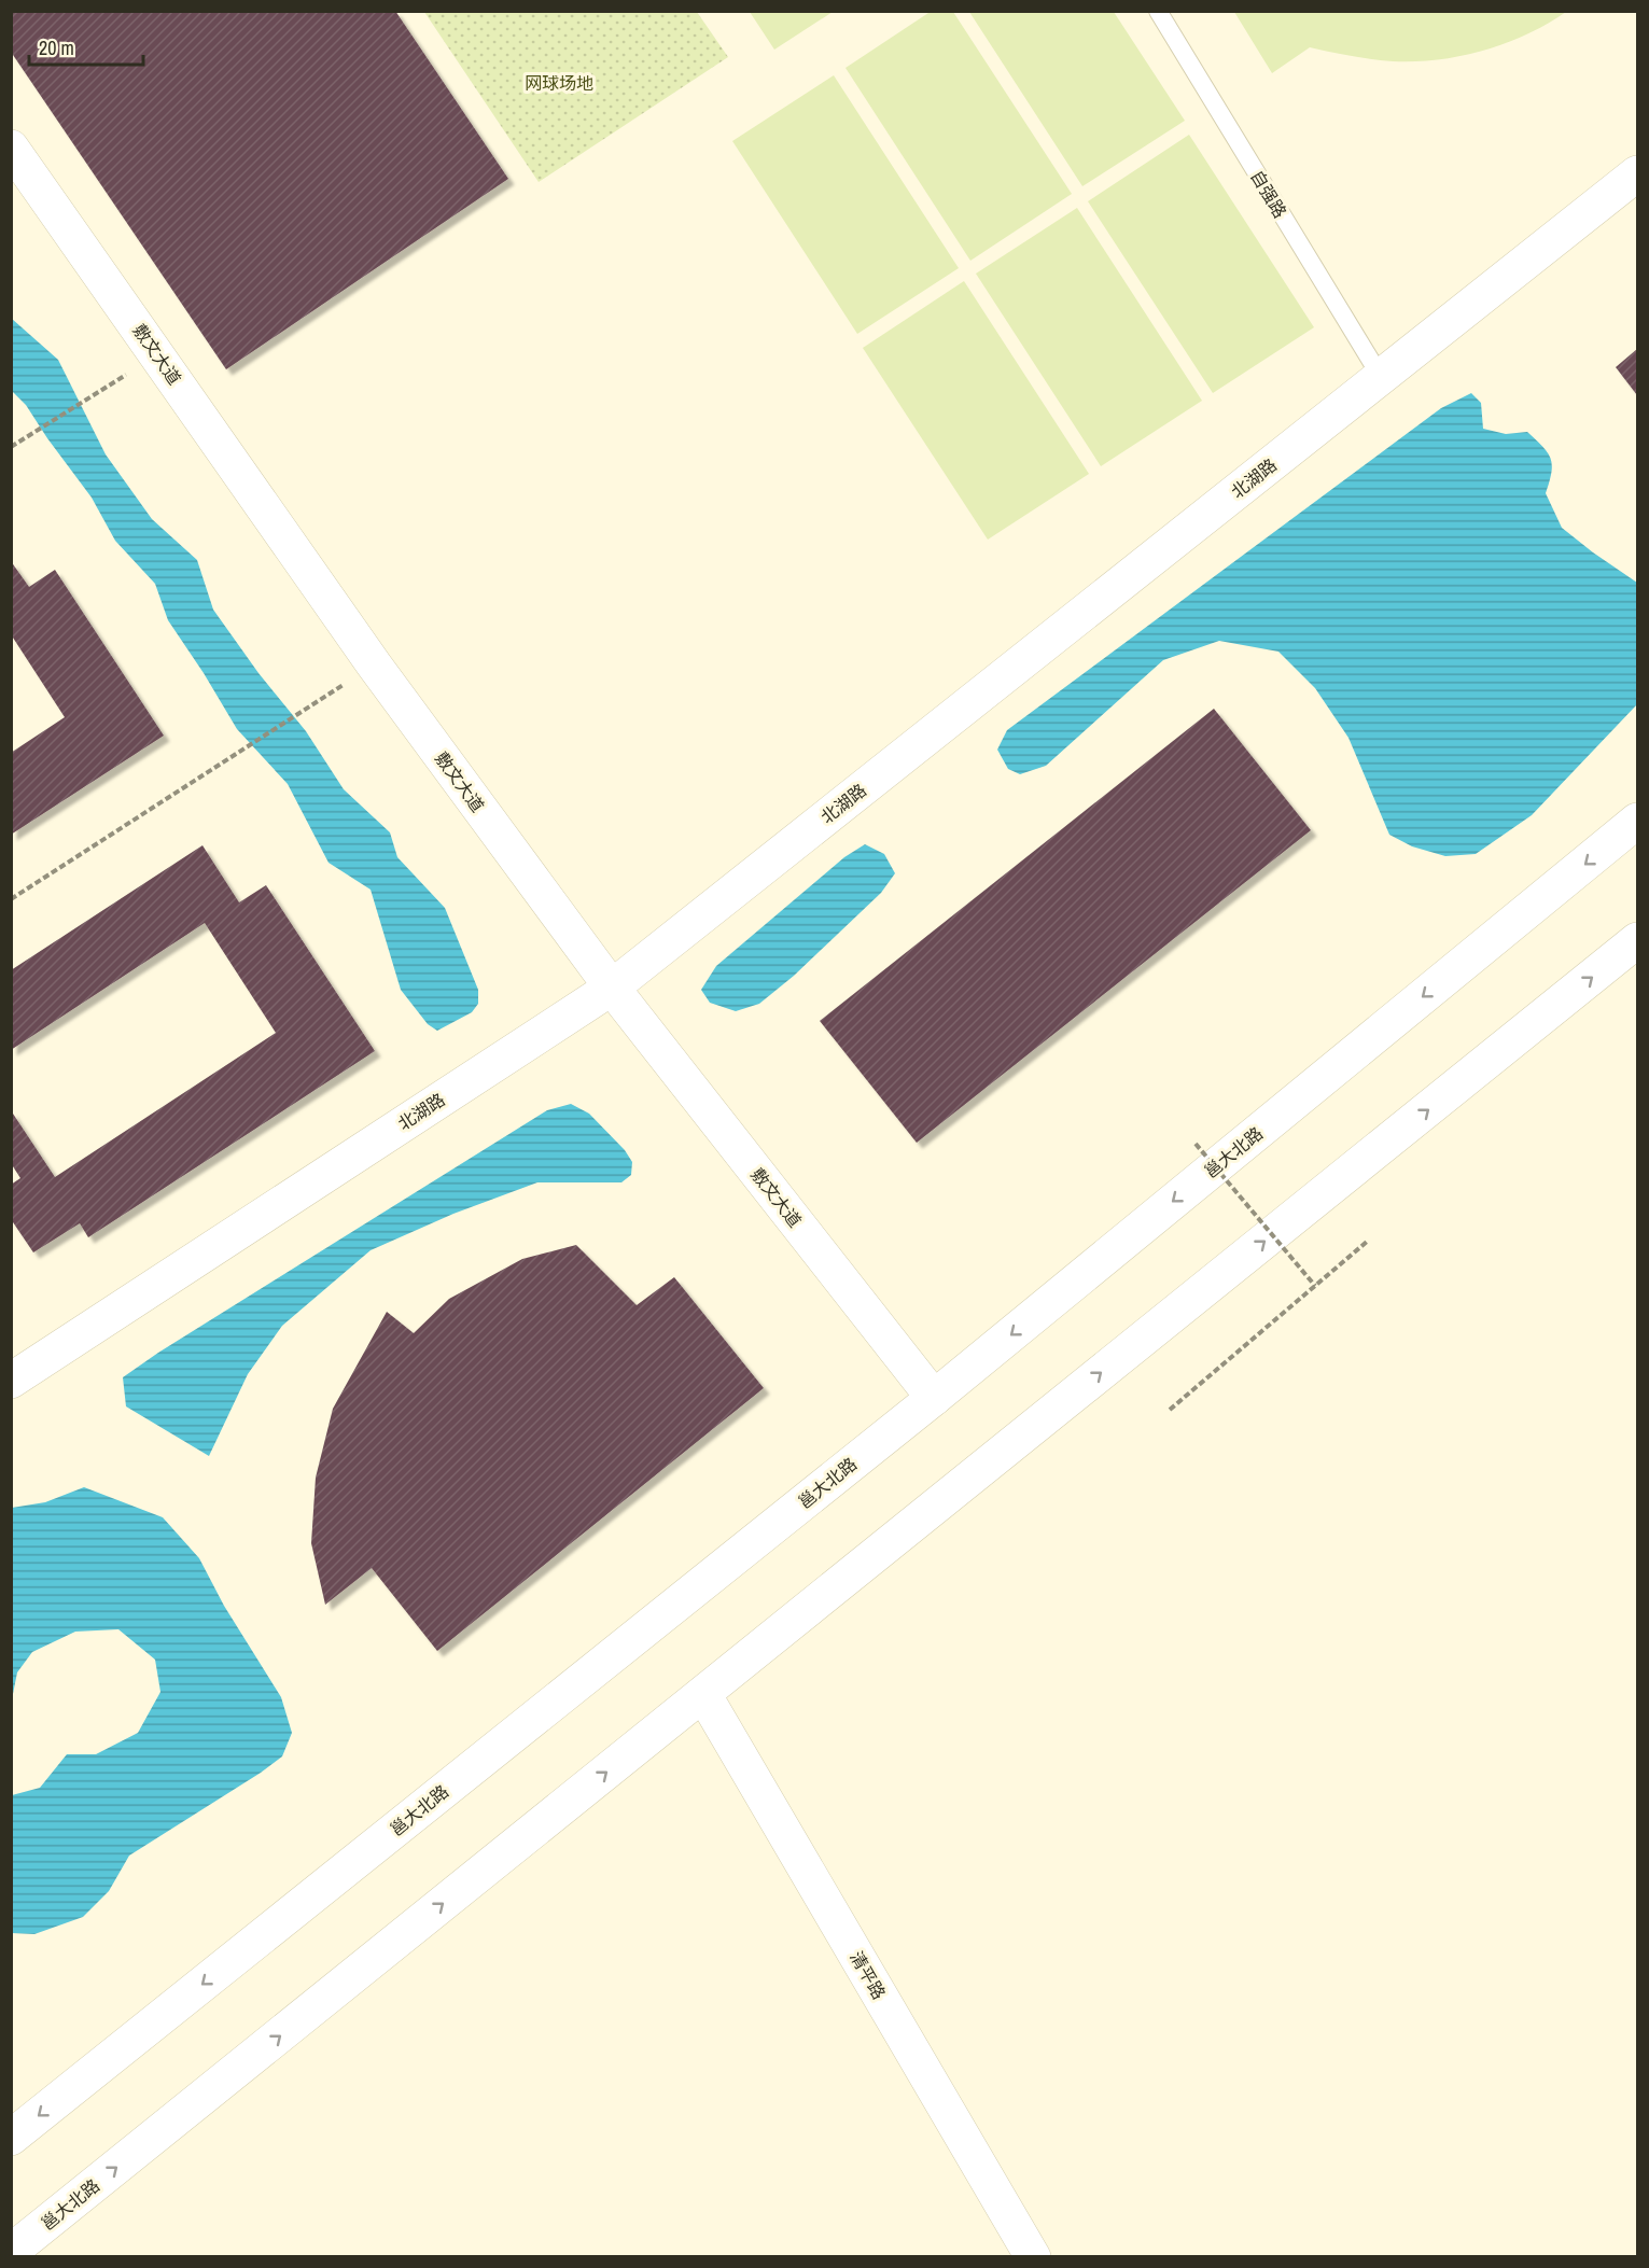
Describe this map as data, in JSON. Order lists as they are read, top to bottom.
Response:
{
  "streets": {
    "street": [
      "敷文大道",
      "北湖路",
      "邕大北路",
      "清平路"
    ],
    "lane": ["自强路"]
  },
  "crossings": [
    ["自强路", "北湖路"],
    ["敷文大道", "北湖路"],
    ["敷文大道", "邕大北路"],
    ["邕大北路", "清平路"]
  ],
  "parks": ["网球场地"],
  "scale_bar": "20 m"
}
